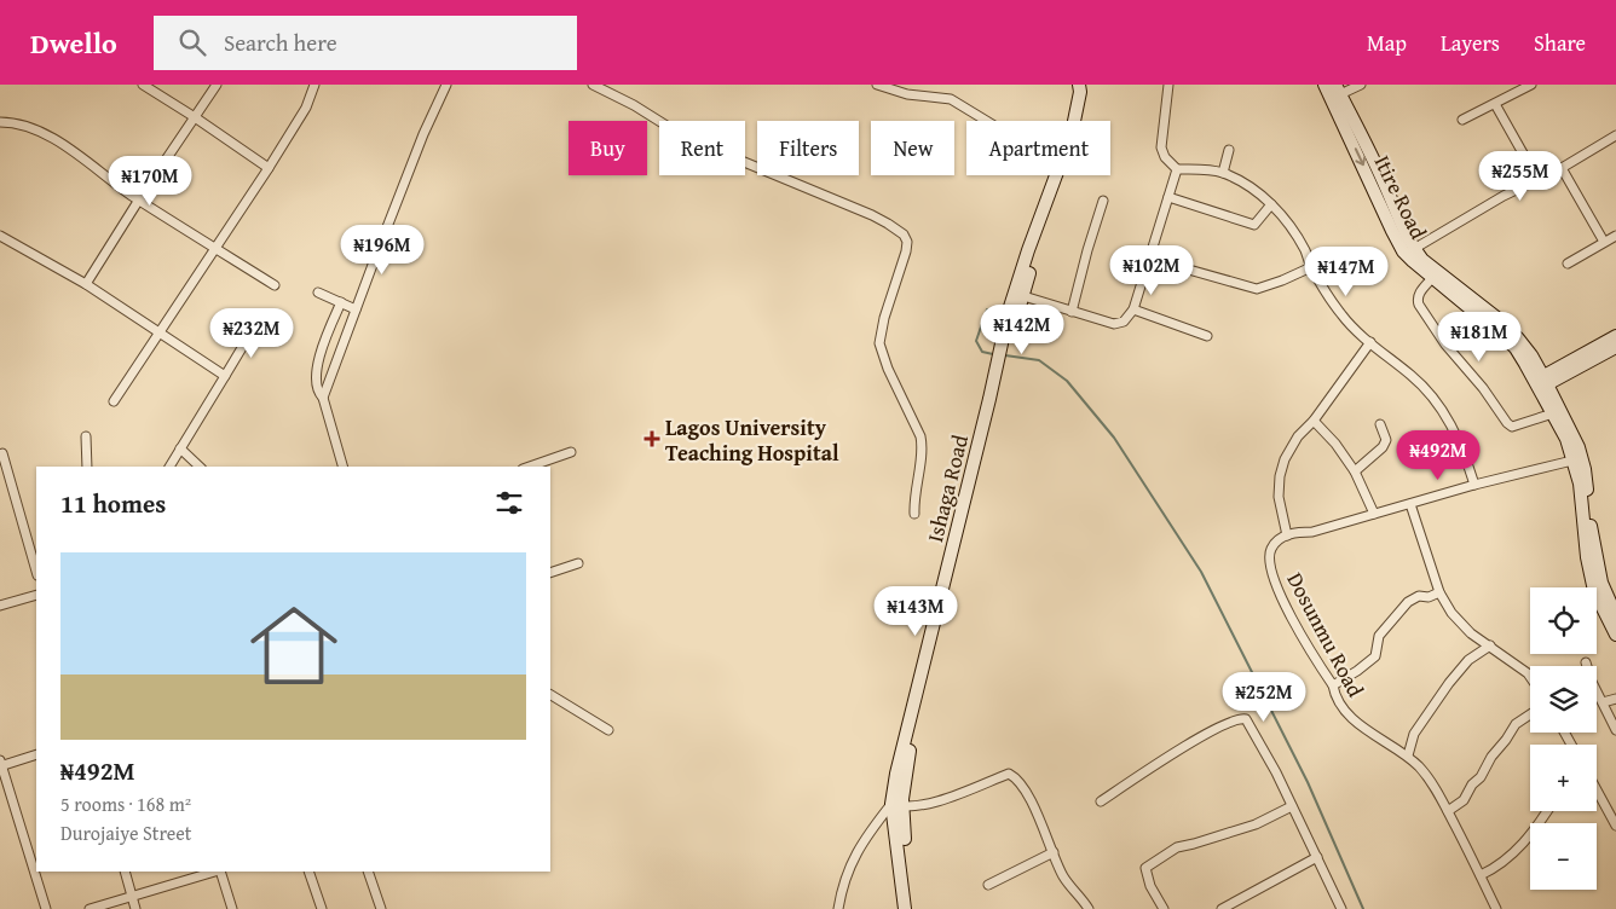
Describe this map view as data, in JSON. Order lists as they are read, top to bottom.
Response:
{
  "streets": {
    "main road": ["Itire Road", "Ishaga Road"],
    "street": ["Dosunmu Road"]
  },
  "places": {
    "health": ["Lagos University Teaching Hospital"]
  },
  "page": {
    "header": "Dwello",
    "search": "Search here",
    "nav": ["Map", "Layers", "Share"],
    "chip": [
      "Buy",
      "Rent",
      "Filters",
      "New",
      "Apartment"
    ],
    "price": [
      "₦255M",
      "₦170M",
      "₦196M",
      "₦102M",
      "₦147M",
      "₦142M",
      "₦232M",
      "₦181M",
      "₦492M",
      "₦143M",
      "₦252M"
    ],
    "heading": "11 homes",
    "list": [
      {
        "name": "₦492M",
        "note": "5 rooms · 168 m² · Durojaiye Street"
      }
    ],
    "map_buttons": ["+", "−"]
  }
}
